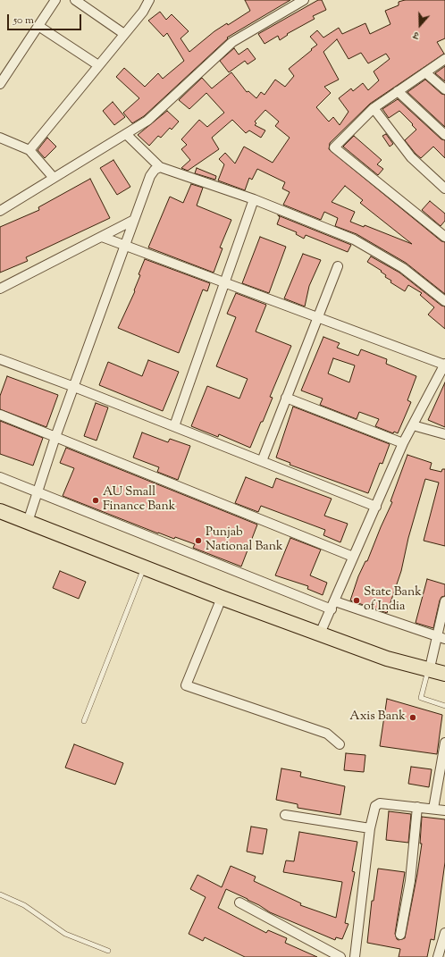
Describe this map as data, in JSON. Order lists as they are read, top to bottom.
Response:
{
  "places": [
    "AU Small Finance Bank",
    "Punjab National Bank",
    "State Bank of India",
    "Axis Bank"
  ],
  "scale_bar": "50 m",
  "north": "bottom"
}
